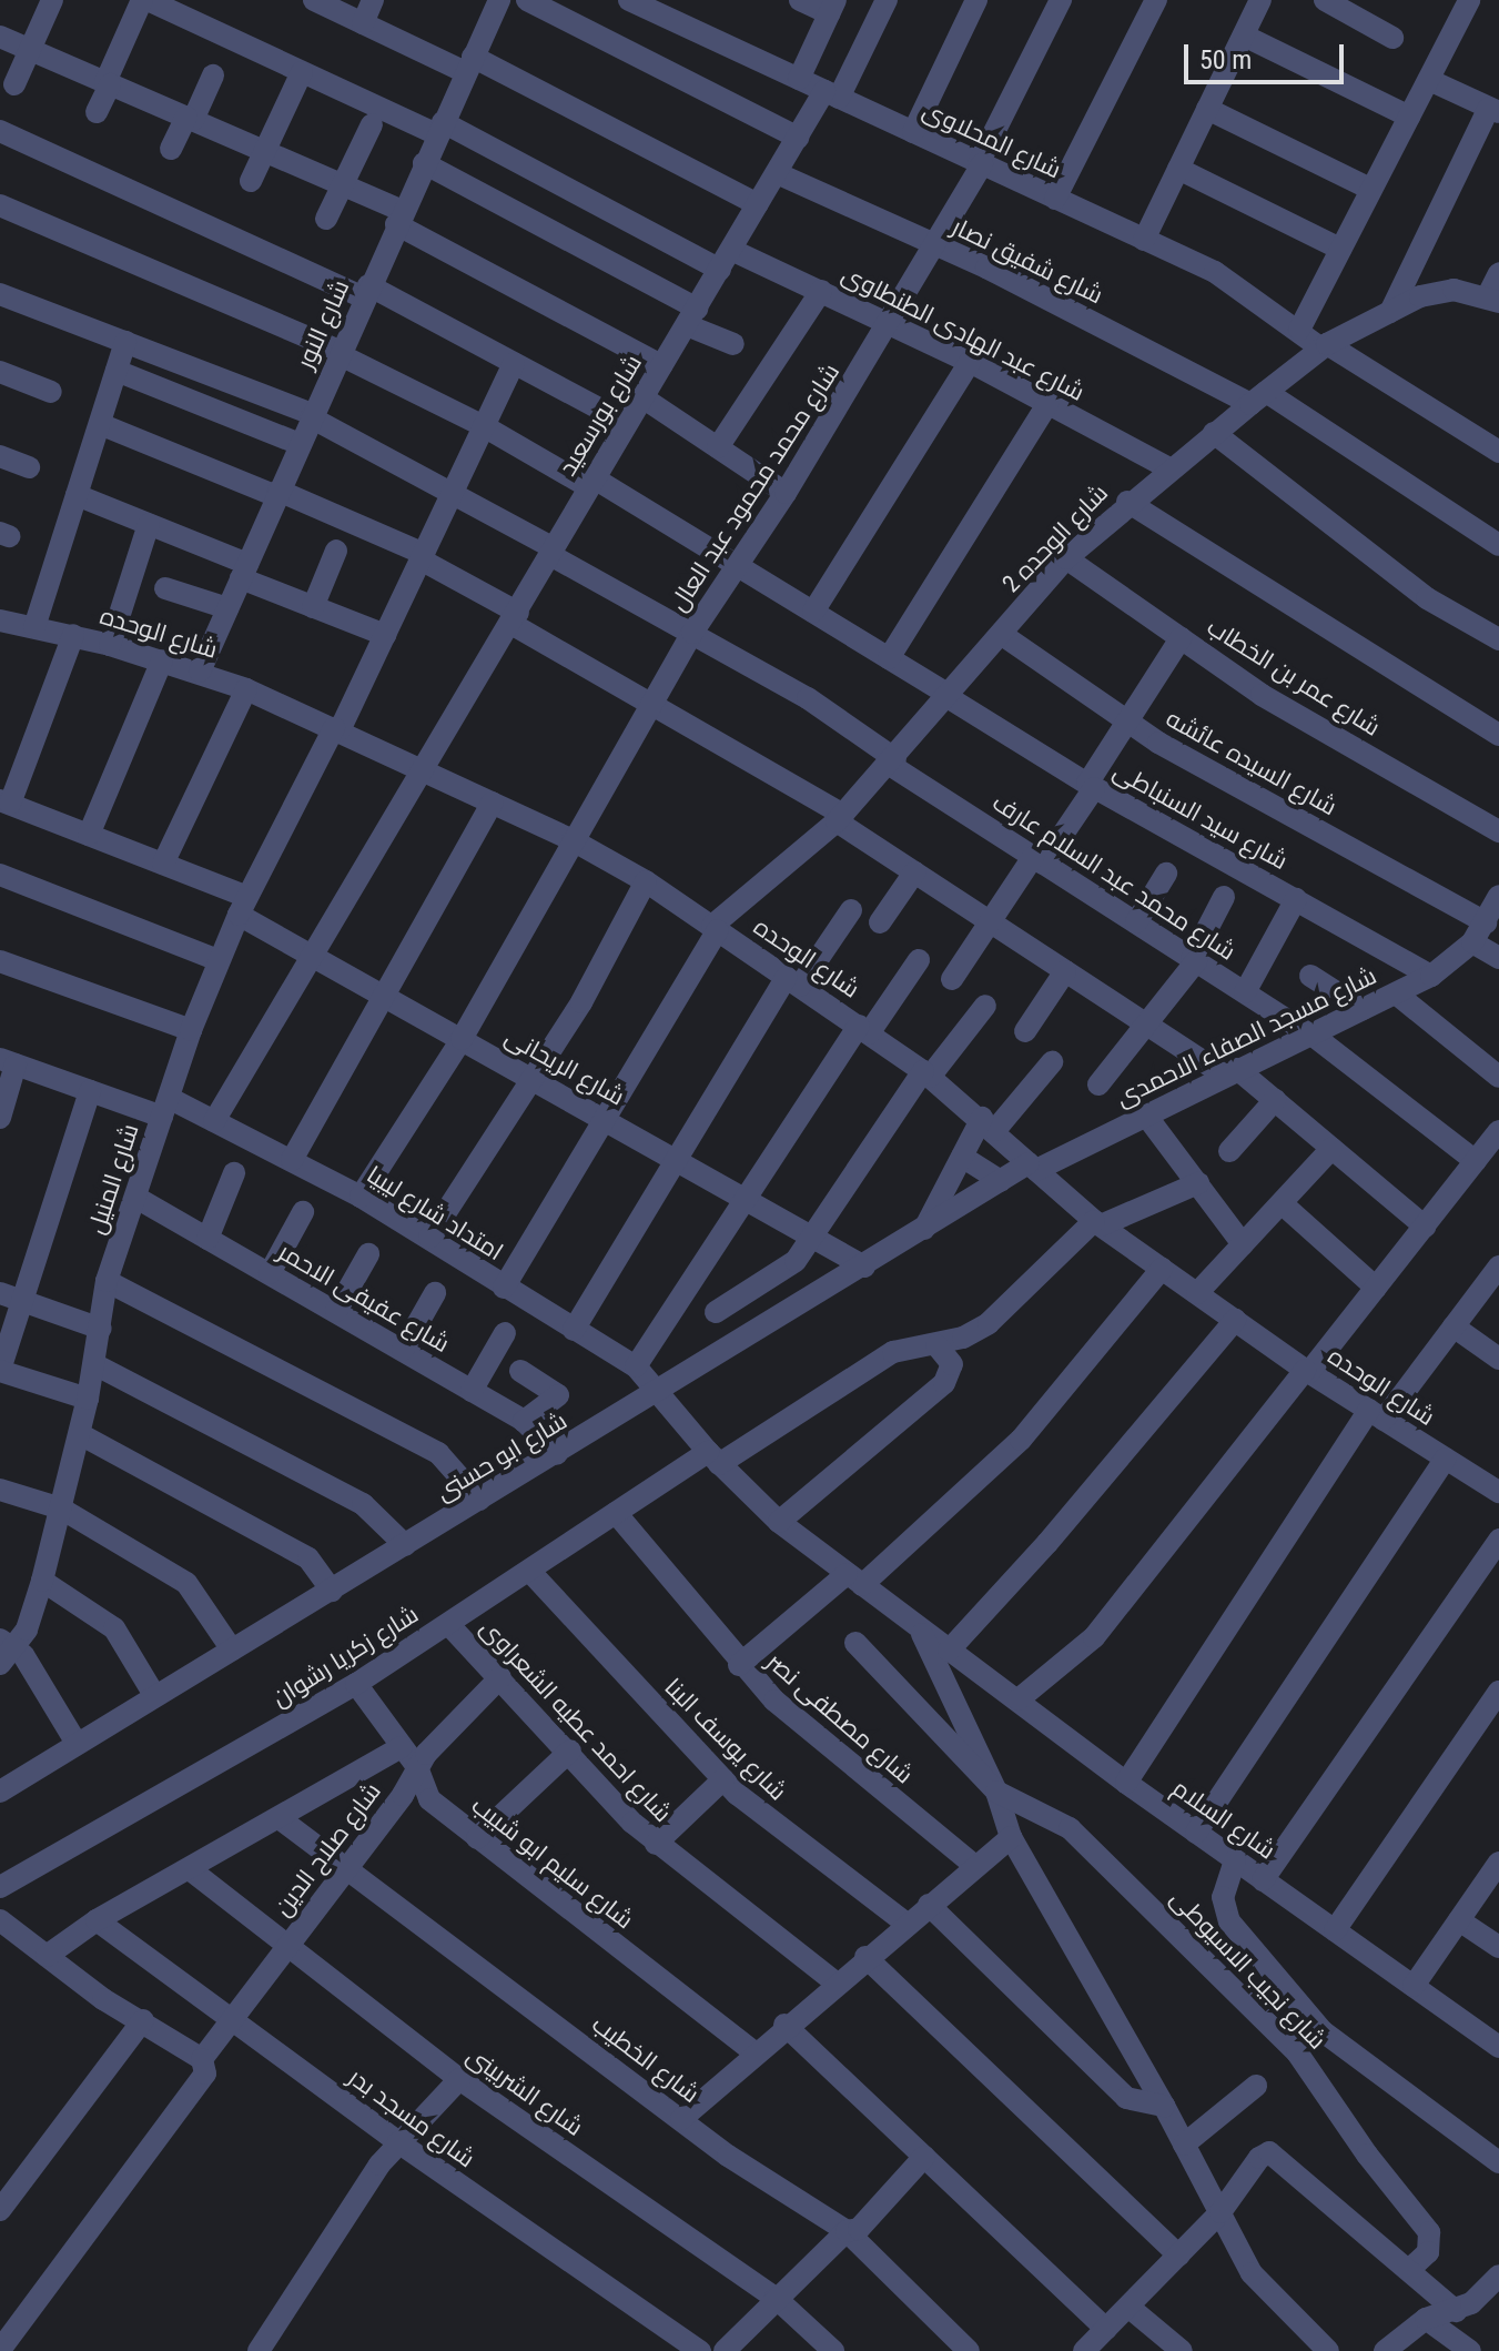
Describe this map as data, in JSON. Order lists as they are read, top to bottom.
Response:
{
  "streets": {
    "street": [
      "شارع المحلاوى",
      "شارع شفيق نصار",
      "شارع النور",
      "شارع عبد الهادى الطنطاوى",
      "شارع بورسعيد",
      "شارع محمد محمود عبد العال",
      "شارع الوحده 2",
      "شارع الوحده",
      "شارع عمر بن الخطاب",
      "شارع السيده عائشه",
      "شارع سيد السنباطى",
      "شارع محمد عبد السلام عارف",
      "شارع مسجد الصفاء الاحمدى",
      "شارع الريحانى",
      "شارع المنيل",
      "امتداد شارع ليبيا",
      "شارع عفيفى الاحمر",
      "شارع ابو حسنى",
      "شارع زكريا رشوان",
      "شارع مصطفى نصر",
      "شارع احمد عطيه الشعراوى",
      "شارع يوسف البنا",
      "شارع السلام",
      "شارع صلاح الدين",
      "شارع سليم ابو شبيب",
      "شارع نجيب الاسيوطى",
      "شارع الخطيب",
      "شارع الشربينى",
      "شارع مسجد بدر"
    ]
  },
  "crossings": [
    ["شارع المحلاوى", "شارع بورسعيد"],
    ["شارع المحلاوى", "شارع محمد محمود عبد العال"],
    ["شارع المحلاوى", "شارع الوحده 2"],
    ["شارع شفيق نصار", "شارع بورسعيد"],
    ["شارع شفيق نصار", "شارع محمد محمود عبد العال"],
    ["شارع شفيق نصار", "شارع الوحده 2"],
    ["شارع النور", "شارع عبد الهادى الطنطاوى"],
    ["شارع النور", "شارع الوحده"],
    ["شارع النور", "شارع سيد السنباطى"],
    ["شارع النور", "شارع محمد عبد السلام عارف"],
    ["شارع عبد الهادى الطنطاوى", "شارع بورسعيد"],
    ["شارع عبد الهادى الطنطاوى", "شارع محمد محمود عبد العال"],
    ["شارع عبد الهادى الطنطاوى", "شارع الوحده 2"],
    ["شارع بورسعيد", "شارع الوحده"],
    ["شارع بورسعيد", "شارع سيد السنباطى"],
    ["شارع بورسعيد", "شارع محمد عبد السلام عارف"],
    ["شارع بورسعيد", "شارع الريحانى"],
    ["شارع بورسعيد", "امتداد شارع ليبيا"],
    ["شارع محمد محمود عبد العال", "شارع الوحده"],
    ["شارع محمد محمود عبد العال", "شارع سيد السنباطى"],
    ["شارع محمد محمود عبد العال", "شارع محمد عبد السلام عارف"],
    ["شارع محمد محمود عبد العال", "شارع الريحانى"],
    ["شارع محمد محمود عبد العال", "امتداد شارع ليبيا"],
    ["شارع الوحده 2", "شارع الوحده"],
    ["شارع الوحده 2", "شارع عمر بن الخطاب"],
    ["شارع الوحده 2", "شارع السيده عائشه"],
    ["شارع الوحده 2", "شارع سيد السنباطى"],
    ["شارع الوحده 2", "شارع محمد عبد السلام عارف"],
    ["شارع الوحده 2", "شارع الريحانى"],
    ["شارع الوحده 2", "امتداد شارع ليبيا"],
    ["شارع الوحده", "شارع مسجد الصفاء الاحمدى"],
    ["شارع الوحده", "شارع المنيل"],
    ["شارع الوحده", "شارع ابو حسنى"],
    ["شارع الوحده", "شارع زكريا رشوان"],
    ["شارع السيده عائشه", "شارع مسجد الصفاء الاحمدى"],
    ["شارع سيد السنباطى", "شارع مسجد الصفاء الاحمدى"],
    ["شارع سيد السنباطى", "شارع المنيل"],
    ["شارع محمد عبد السلام عارف", "شارع مسجد الصفاء الاحمدى"],
    ["شارع محمد عبد السلام عارف", "شارع المنيل"],
    ["شارع مسجد الصفاء الاحمدى", "شارع ابو حسنى"],
    ["شارع الريحانى", "شارع المنيل"],
    ["شارع الريحانى", "شارع ابو حسنى"],
    ["شارع المنيل", "امتداد شارع ليبيا"],
    ["شارع المنيل", "شارع عفيفى الاحمر"],
    ["امتداد شارع ليبيا", "شارع ابو حسنى"],
    ["امتداد شارع ليبيا", "شارع السلام"],
    ["شارع عفيفى الاحمر", "شارع ابو حسنى"],
    ["شارع ابو حسنى", "شارع السلام"],
    ["شارع زكريا رشوان", "شارع مصطفى نصر"],
    ["شارع زكريا رشوان", "شارع احمد عطيه الشعراوى"],
    ["شارع زكريا رشوان", "شارع يوسف البنا"],
    ["شارع زكريا رشوان", "شارع السلام"],
    ["شارع زكريا رشوان", "شارع سليم ابو شبيب"],
    ["شارع احمد عطيه الشعراوى", "شارع صلاح الدين"],
    ["شارع السلام", "شارع نجيب الاسيوطى"],
    ["شارع صلاح الدين", "شارع سليم ابو شبيب"],
    ["شارع صلاح الدين", "شارع الخطيب"],
    ["شارع صلاح الدين", "شارع الشربينى"],
    ["شارع صلاح الدين", "شارع مسجد بدر"]
  ],
  "scale_bar": "50 m"
}
